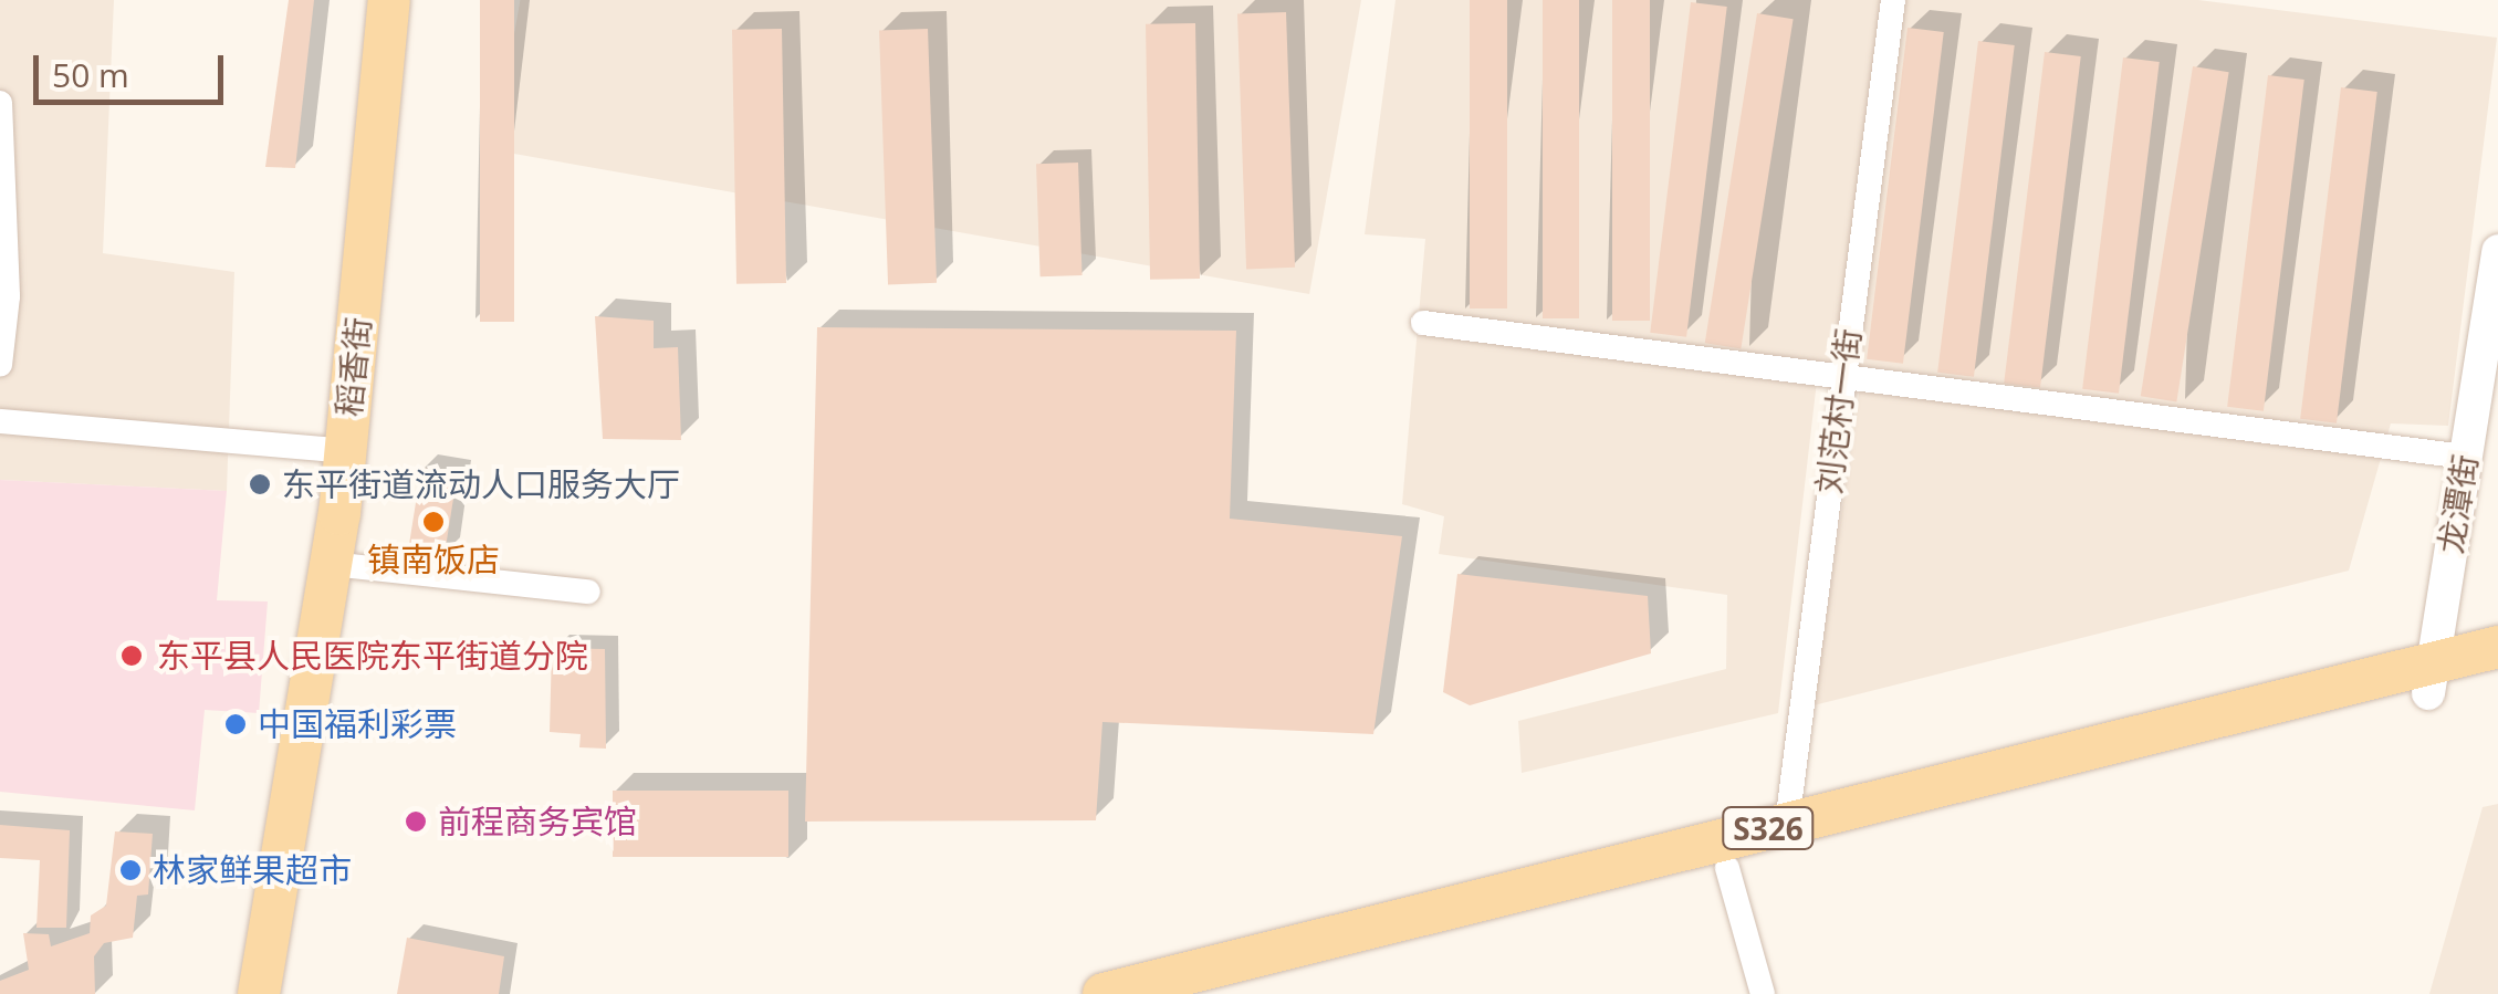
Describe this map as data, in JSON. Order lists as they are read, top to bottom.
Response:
{
  "streets": {
    "main road": ["稻香街", "S326"],
    "street": ["刘范村一街", "龙潭街"]
  },
  "crossings": [
    ["刘范村一街", "S326"],
    ["龙潭街", "S326"]
  ],
  "places": [
    "东平街道流动人口服务大厅",
    "镇南饭店",
    "东平县人民医院东平街道分院",
    "中国福利彩票",
    "前程商务宾馆",
    "林家鲜果超市"
  ],
  "scale_bar": "50 m"
}
